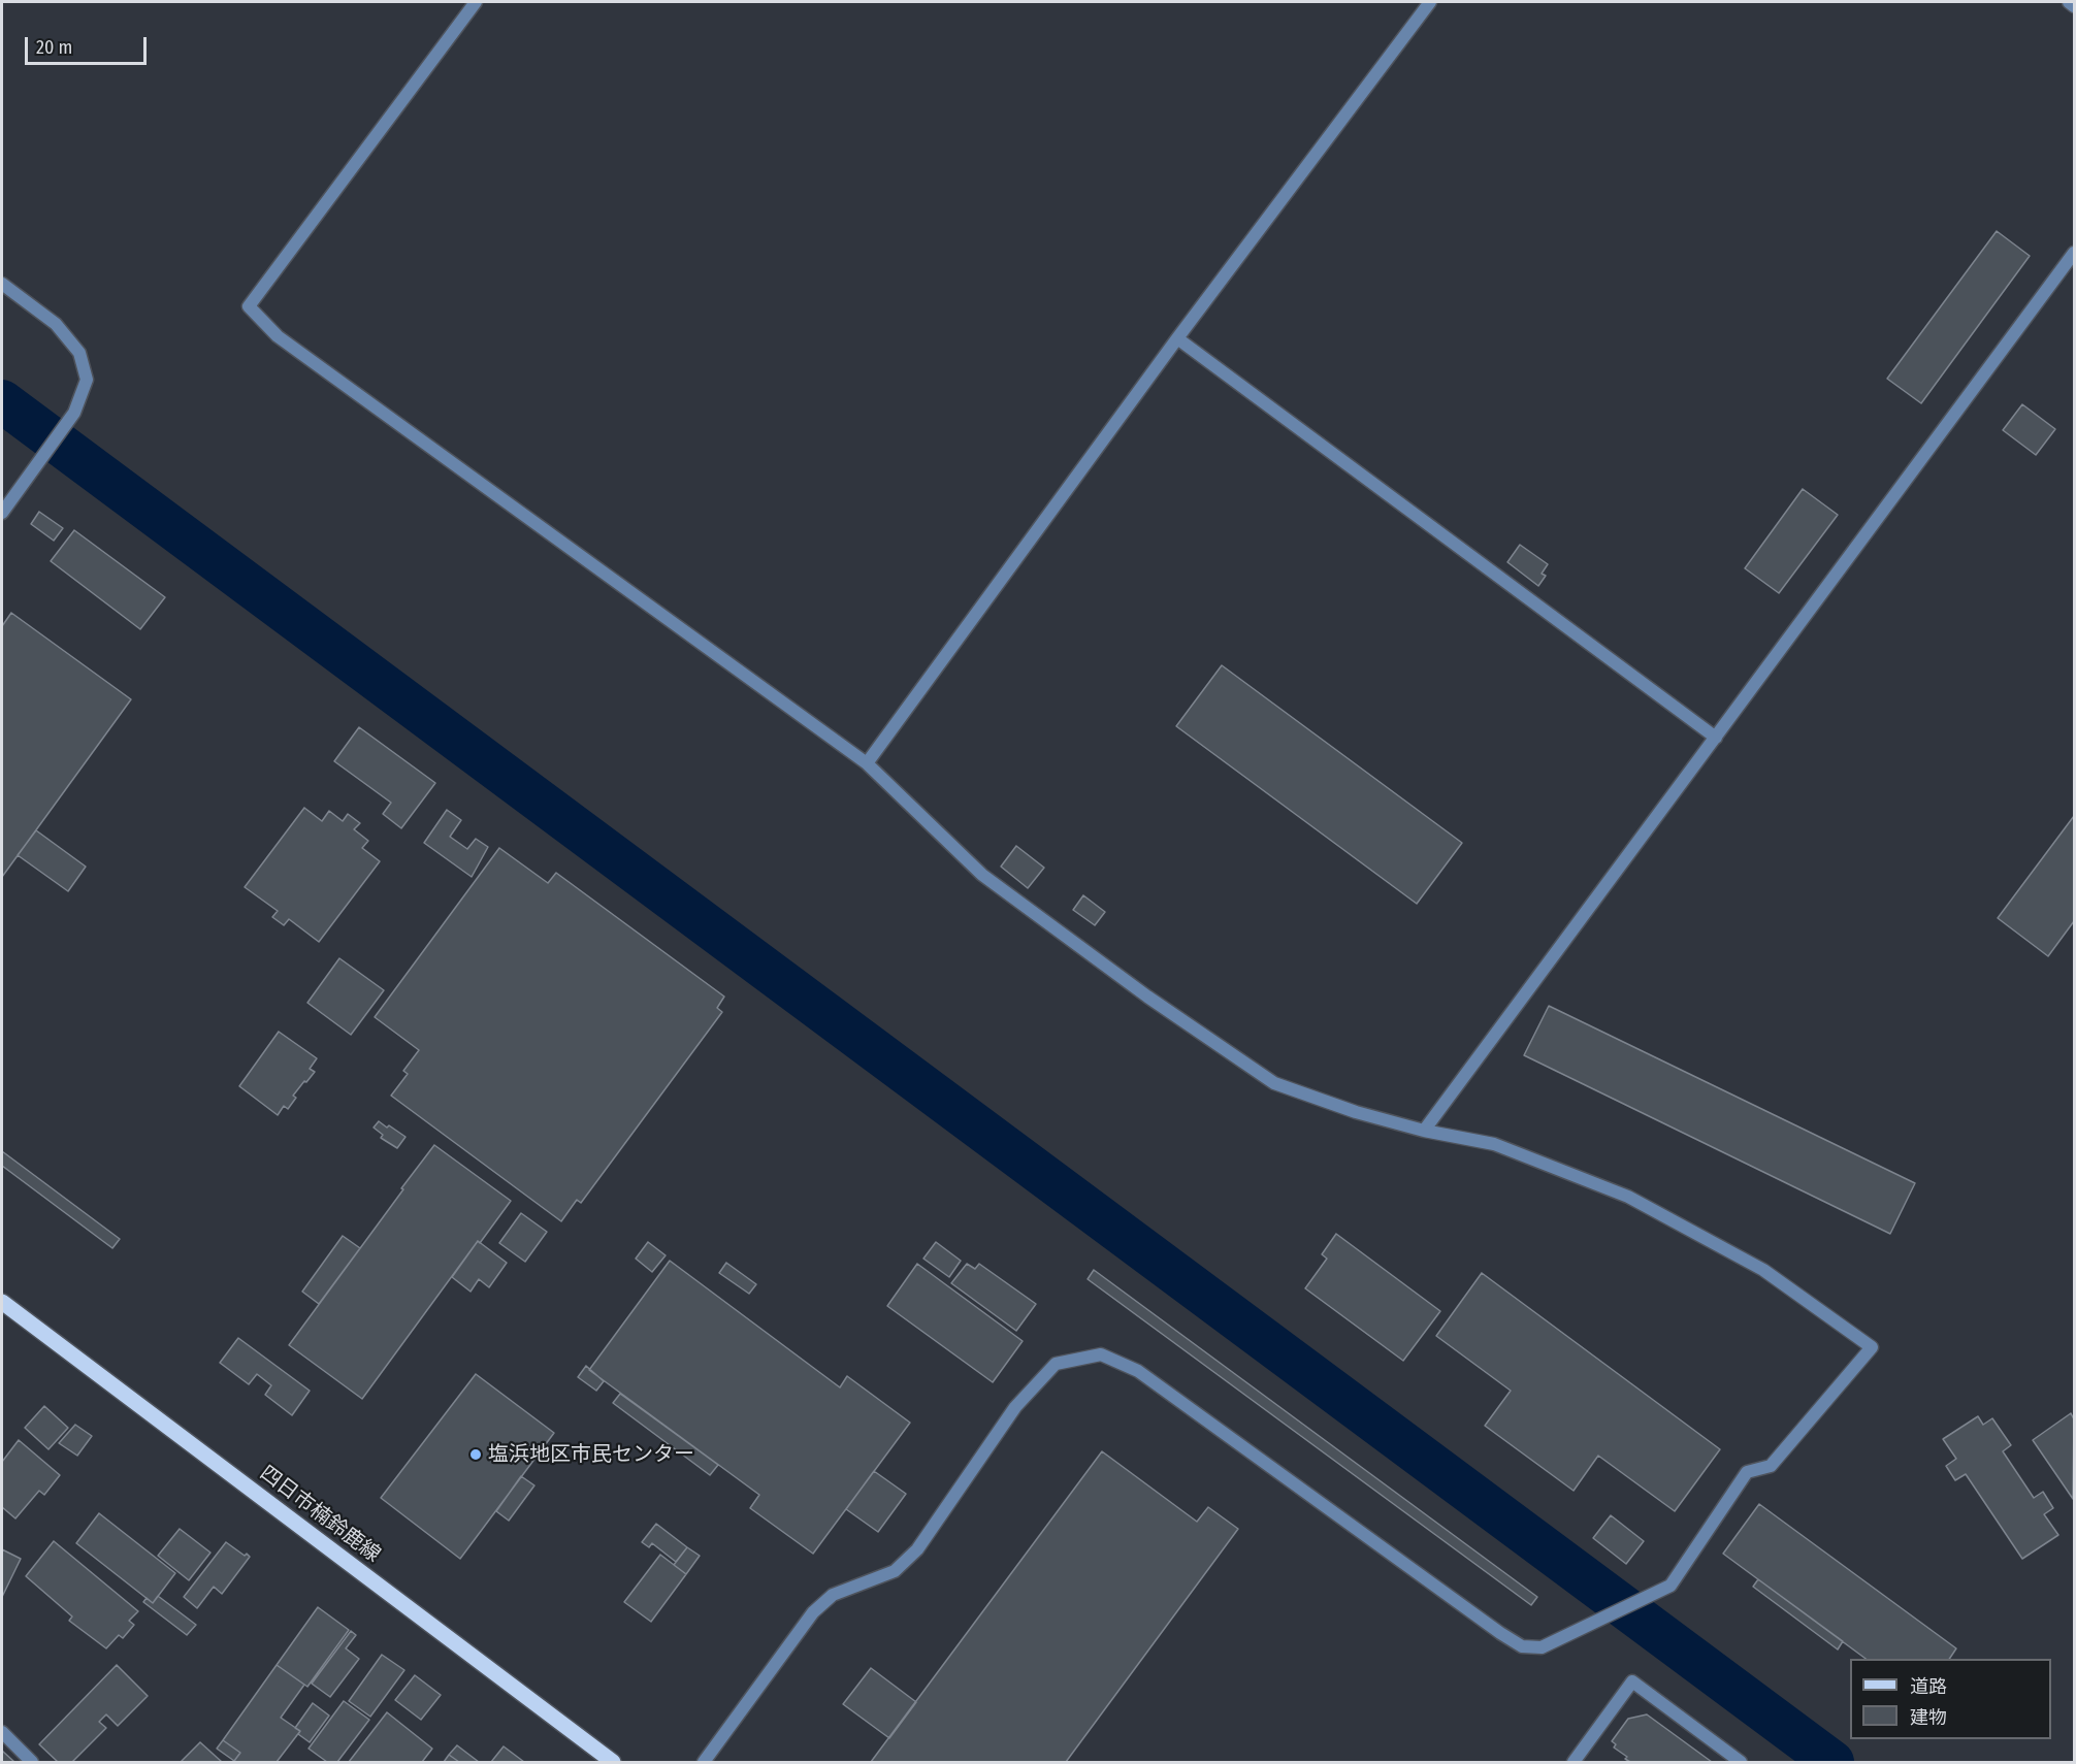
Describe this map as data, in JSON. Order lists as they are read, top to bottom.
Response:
{
  "streets": {
    "main road": ["四日市楠鈴鹿線"]
  },
  "places": ["塩浜地区市民センター"],
  "legend": ["道路", "建物"],
  "scale_bar": "20 m"
}
